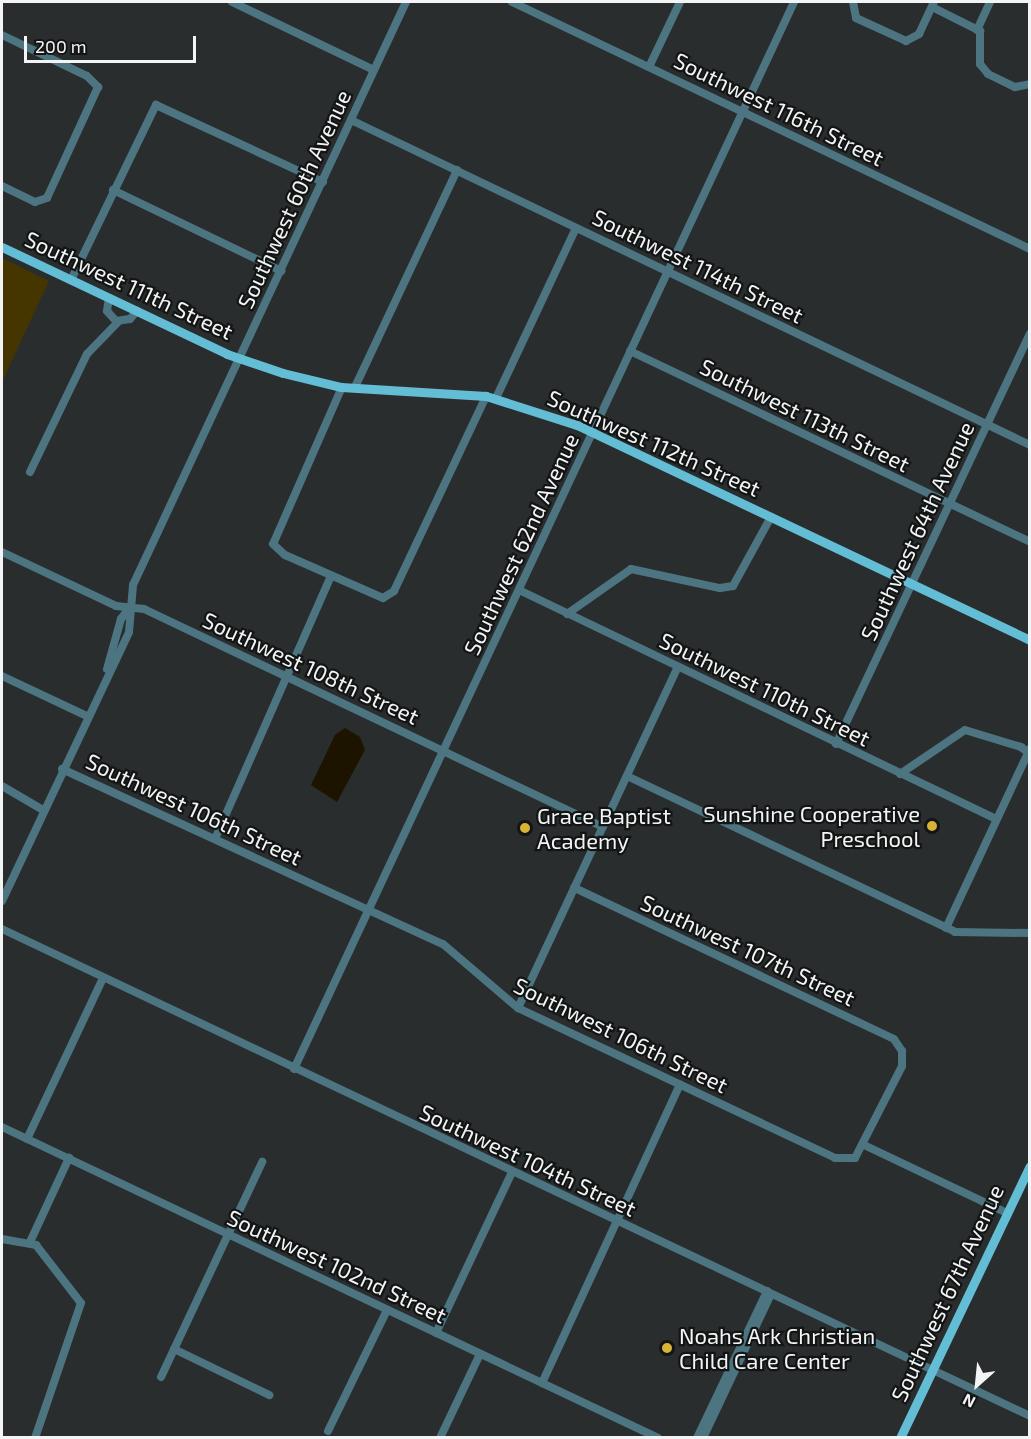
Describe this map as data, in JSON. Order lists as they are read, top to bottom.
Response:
{
  "streets": {
    "main road": ["Southwest 111th Street", "Southwest 112th Street", "Southwest 67th Avenue"],
    "street": [
      "Southwest 116th Street",
      "Southwest 60th Avenue",
      "Southwest 114th Street",
      "Southwest 113th Street",
      "Southwest 64th Avenue",
      "Southwest 62nd Avenue",
      "Southwest 108th Street",
      "Southwest 110th Street",
      "Southwest 106th Street",
      "Southwest 107th Street",
      "Southwest 104th Street",
      "Southwest 102nd Street"
    ]
  },
  "crossings": [
    ["Southwest 116th Street", "Southwest 62nd Avenue"],
    ["Southwest 60th Avenue", "Southwest 114th Street"],
    ["Southwest 60th Avenue", "Southwest 111th Street"],
    ["Southwest 60th Avenue", "Southwest 112th Street"],
    ["Southwest 60th Avenue", "Southwest 108th Street"],
    ["Southwest 60th Avenue", "Southwest 106th Street"],
    ["Southwest 114th Street", "Southwest 64th Avenue"],
    ["Southwest 114th Street", "Southwest 62nd Avenue"],
    ["Southwest 111th Street", "Southwest 112th Street"],
    ["Southwest 113th Street", "Southwest 64th Avenue"],
    ["Southwest 113th Street", "Southwest 62nd Avenue"],
    ["Southwest 112th Street", "Southwest 64th Avenue"],
    ["Southwest 112th Street", "Southwest 62nd Avenue"],
    ["Southwest 64th Avenue", "Southwest 110th Street"],
    ["Southwest 62nd Avenue", "Southwest 108th Street"],
    ["Southwest 62nd Avenue", "Southwest 110th Street"],
    ["Southwest 62nd Avenue", "Southwest 106th Street"],
    ["Southwest 62nd Avenue", "Southwest 104th Street"],
    ["Southwest 106th Street", "Southwest 107th Street"],
    ["Southwest 104th Street", "Southwest 67th Avenue"]
  ],
  "places": ["Sunshine Cooperative Preschool", "Grace Baptist Academy", "Noahs Ark Christian Child Care Center"],
  "scale_bar": "200 m",
  "north": "bottom left"
}
